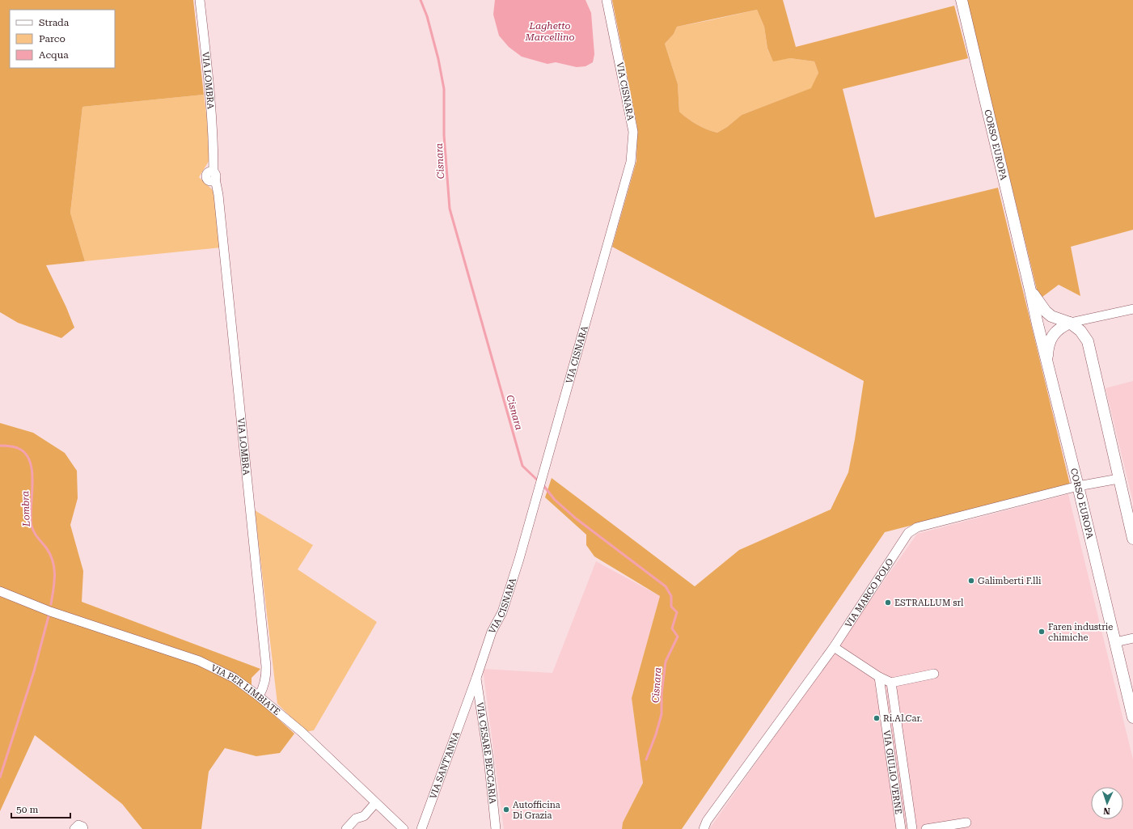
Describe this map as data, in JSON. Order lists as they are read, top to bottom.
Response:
{
  "streets": {
    "street": [
      "VIA LOMBRA",
      "VIA CISNARA",
      "CORSO EUROPA",
      "VIA MARCO POLO",
      "VIA PER LIMBIATE",
      "VIA CESARE BECCARIA",
      "VIA SANT'ANNA",
      "VIA GIULIO VERNE"
    ]
  },
  "crossings": [
    ["VIA LOMBRA", "VIA PER LIMBIATE"],
    ["VIA CISNARA", "VIA CESARE BECCARIA"],
    ["VIA CISNARA", "VIA SANT'ANNA"],
    ["CORSO EUROPA", "VIA MARCO POLO"]
  ],
  "water": ["Laghetto Marcellino", "Cisnara", "Lombra"],
  "places": [
    "Galimberti F.lli",
    "ESTRALLUM srl",
    "Faren industrie chimiche",
    "Ri.Al.Car.",
    "Autofficina Di Grazia"
  ],
  "legend": ["Strada", "Parco", "Acqua"],
  "scale_bar": "50 m",
  "north": "bottom"
}
